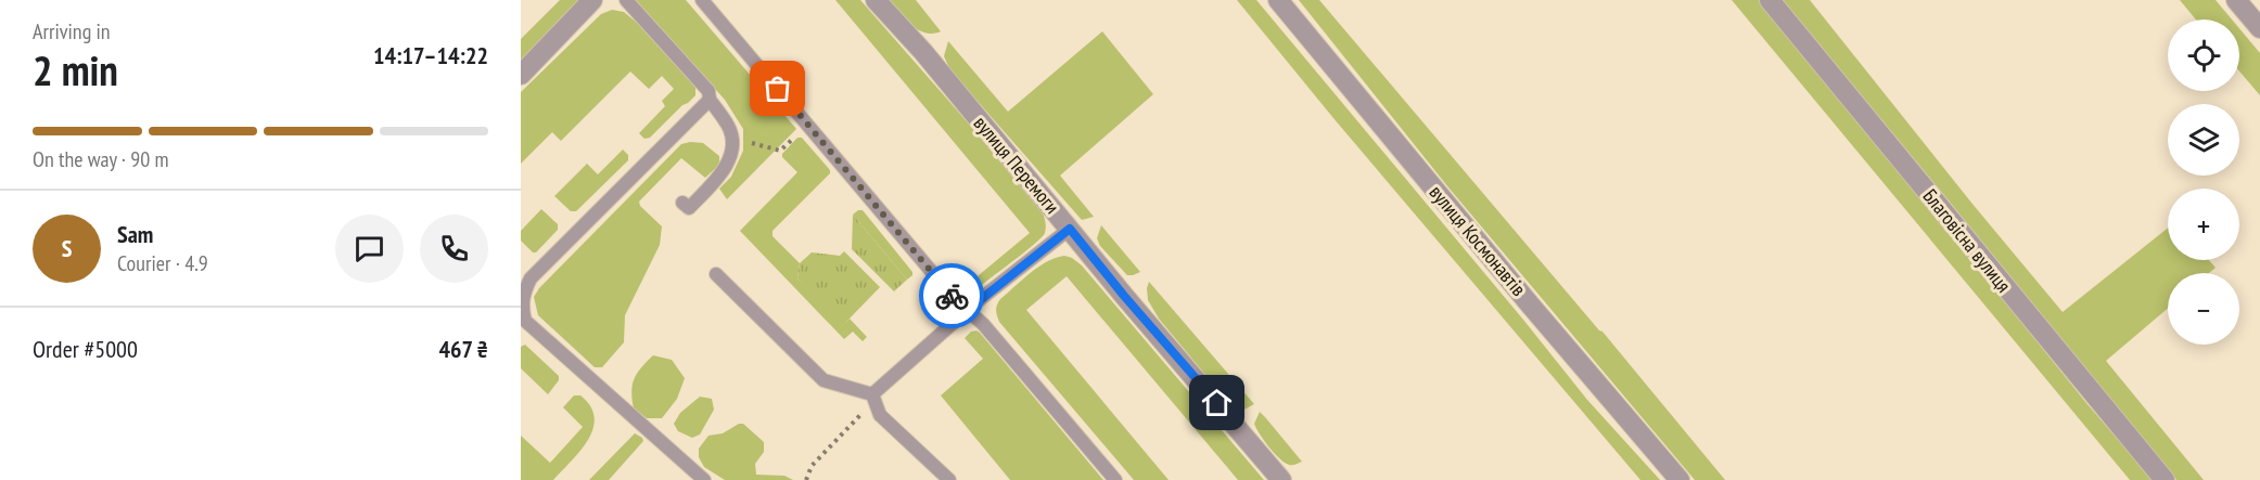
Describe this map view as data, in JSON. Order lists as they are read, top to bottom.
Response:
{
  "streets": {
    "street": ["вулиця Перемоги", "вулиця Космонавтів", "Благовісна вулиця"]
  },
  "page": {
    "heading": ["2 min", "Arriving in", "14:17–14:22"],
    "panel": [
      "Sam",
      "Courier · 4.9",
      "Order #5000",
      "467 ₴"
    ],
    "map_buttons": ["+", "−"],
    "bar": "On the way · 90 m",
    "round": "S"
  }
}
